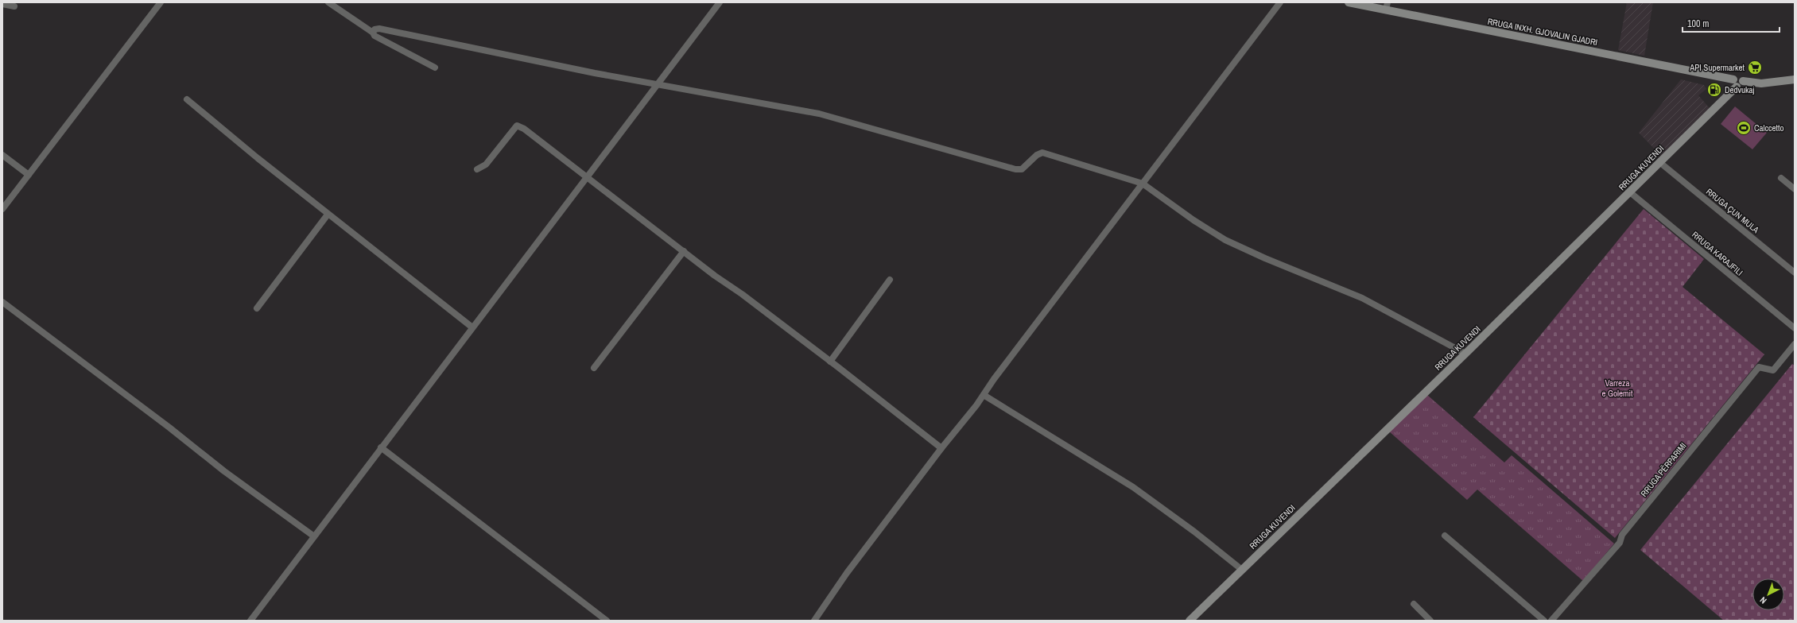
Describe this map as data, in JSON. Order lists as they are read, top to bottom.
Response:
{
  "streets": {
    "street": [
      "RRUGA INXH. GJOVALIN GJADRI",
      "RRUGA KUVENDI",
      "RRUGA ÇUN MULA",
      "RRUGA KARAJFILI",
      "RRUGA PËRPARIMI"
    ]
  },
  "crossings": [
    ["RRUGA INXH. GJOVALIN GJADRI", "RRUGA KUVENDI"],
    ["RRUGA KUVENDI", "RRUGA ÇUN MULA"],
    ["RRUGA KUVENDI", "RRUGA KARAJFILI"]
  ],
  "parks": ["Varreza e Golemit"],
  "places": {
    "supermarket": ["API Supermarket"],
    "fuel station": ["Dedvukaj"],
    "sports": ["Calccetto"]
  },
  "scale_bar": "100 m",
  "north": "bottom left"
}
